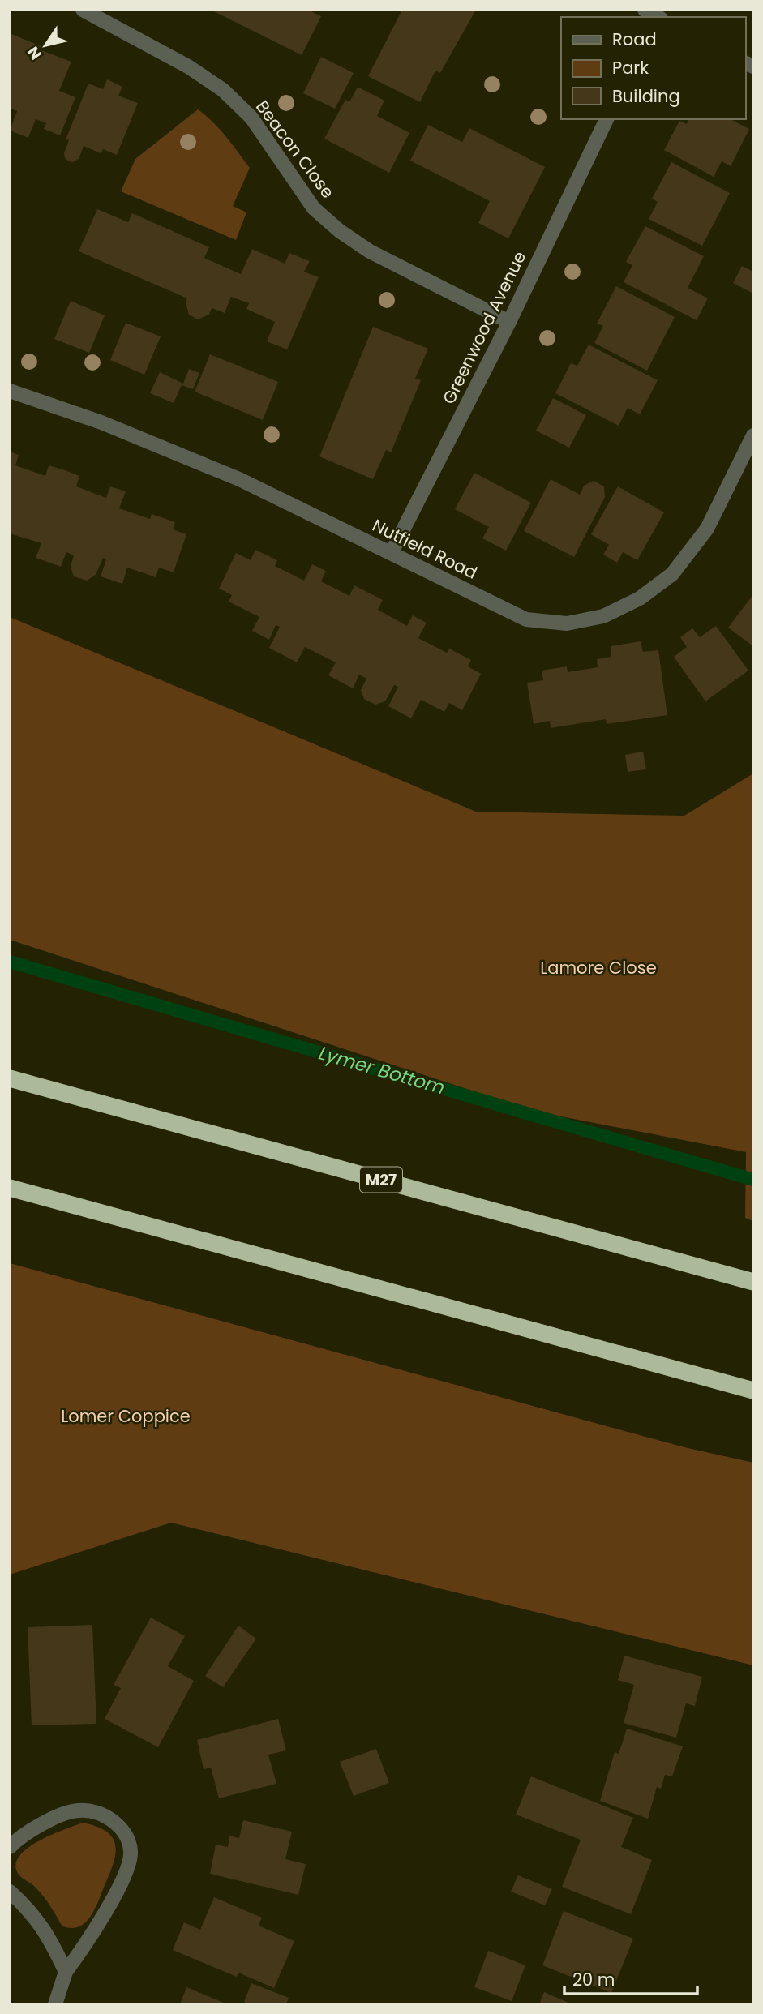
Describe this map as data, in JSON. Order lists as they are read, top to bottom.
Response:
{
  "streets": {
    "highway": ["M27"],
    "street": ["Beacon Close", "Greenwood Avenue", "Nutfield Road"]
  },
  "crossings": [
    ["Beacon Close", "Greenwood Avenue"],
    ["Greenwood Avenue", "Nutfield Road"]
  ],
  "water": ["Lymer Bottom"],
  "parks": ["Lamore Close", "Lomer Coppice"],
  "legend": ["Road", "Park", "Building"],
  "scale_bar": "20 m",
  "north": "bottom left"
}
